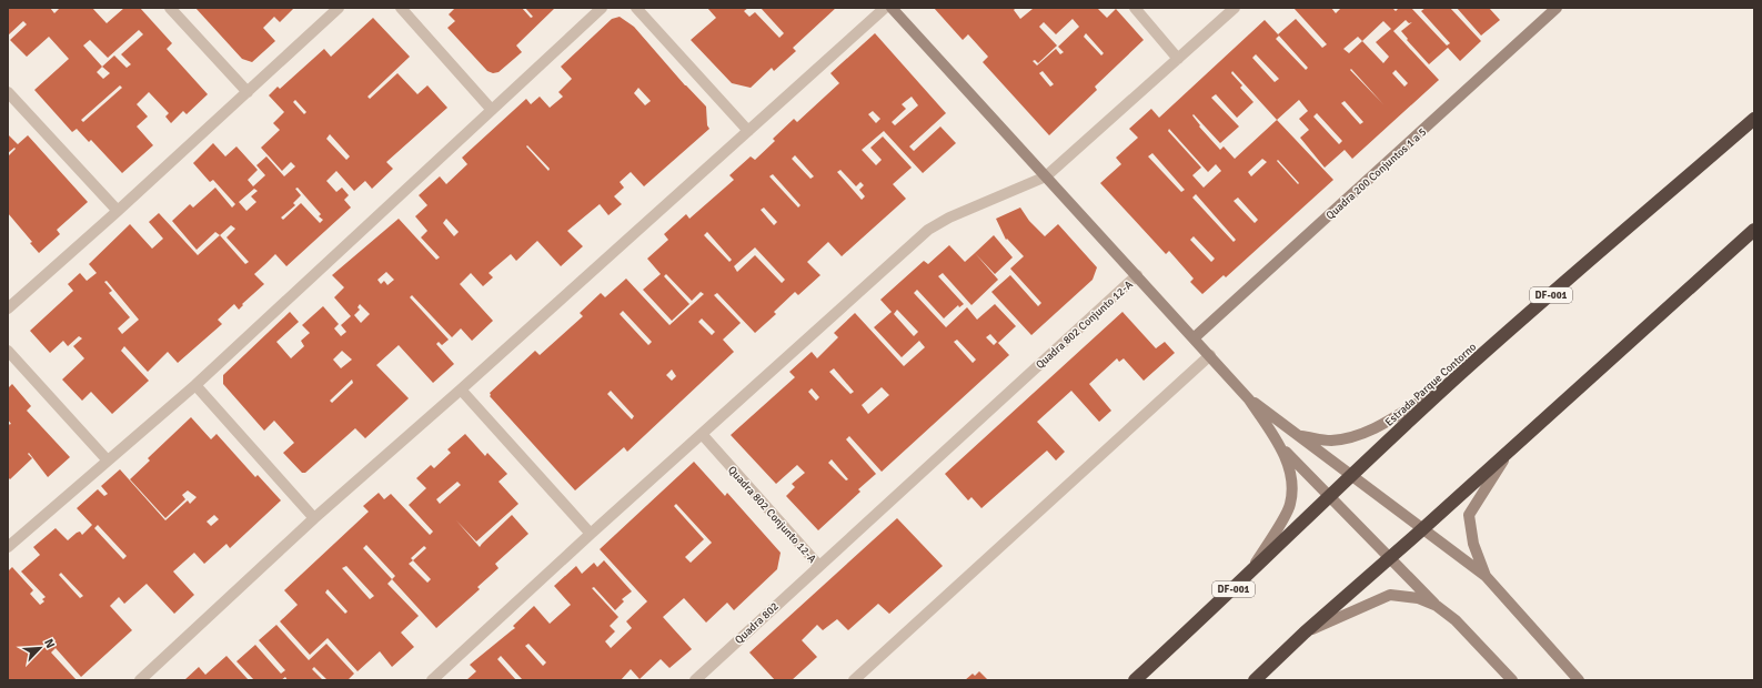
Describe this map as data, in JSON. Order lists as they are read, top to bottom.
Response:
{
  "streets": {
    "highway": ["DF-001", "Estrada Parque Contorno"],
    "street": ["Quadra 200 Conjuntos 1 a 5", "Quadra 802 Conjunto 12-A", "Quadra 802"]
  },
  "crossings": [
    ["Quadra 802 Conjunto 12-A", "Quadra 802"]
  ],
  "north": "top right"
}
